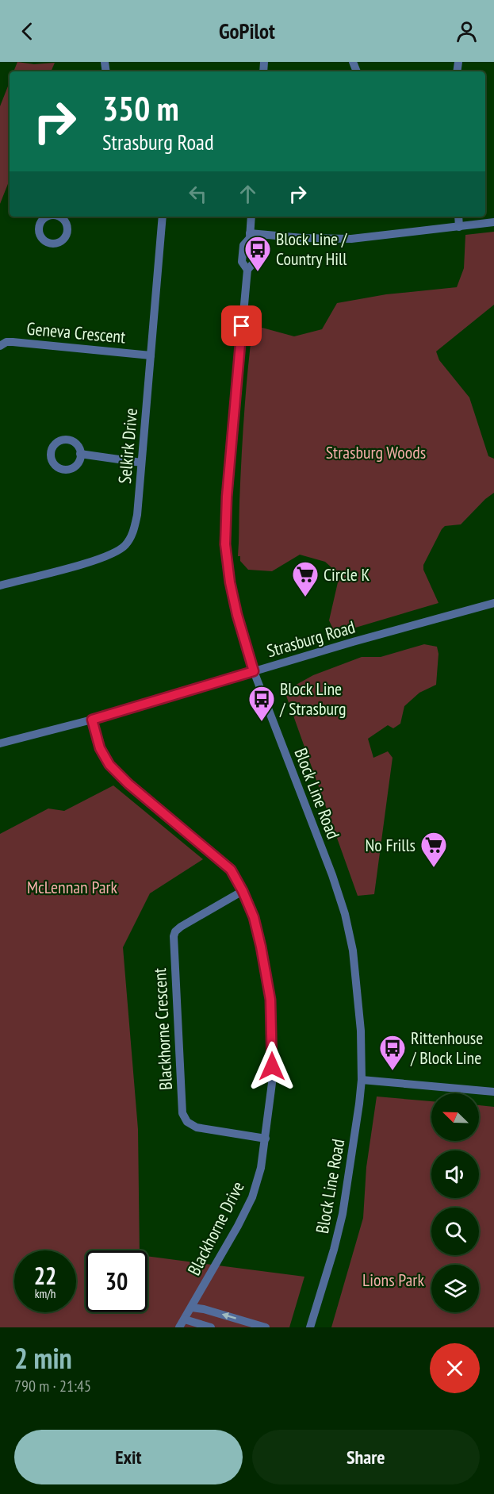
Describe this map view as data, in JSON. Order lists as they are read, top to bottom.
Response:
{
  "streets": {
    "street": [
      "Geneva Crescent",
      "Selkirk Drive",
      "Strasburg Road",
      "Block Line Road",
      "Blackhorne Crescent",
      "Blackhorne Drive"
    ]
  },
  "crossings": [
    ["Geneva Crescent", "Selkirk Drive"],
    ["Strasburg Road", "Block Line Road"],
    ["Strasburg Road", "Blackhorne Drive"],
    ["Blackhorne Crescent", "Blackhorne Drive"]
  ],
  "parks": ["Strasburg Woods", "McLennan Park", "Lions Park"],
  "places": {
    "bus stop": ["Block Line / Country Hill", "Block Line / Strasburg", "Rittenhouse / Block Line"],
    "supermarket": ["Circle K", "No Frills"]
  },
  "north": "top left",
  "page": {
    "header": "GoPilot",
    "turn": ["350 m", "Strasburg Road"],
    "speed": "22 km/h",
    "limit": "30",
    "heading": ["2 min", "790 m · 21:45"],
    "buttons": ["Exit", "Share"]
  }
}
